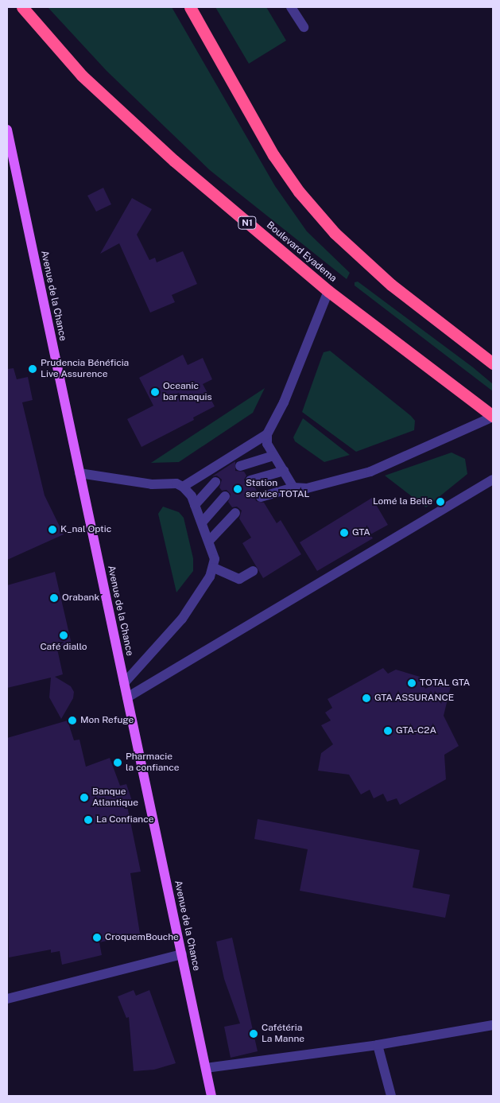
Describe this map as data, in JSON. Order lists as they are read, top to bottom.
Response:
{
  "streets": {
    "highway": ["N1", "Boulevard Eyadema"],
    "main road": ["Avenue de la Chance"]
  },
  "places": [
    "Prudencia Bénéficia Live Assurence",
    "Oceanic bar maquis",
    "Station service TOTAL",
    "Lomé la Belle",
    "K_nal Optic",
    "GTA",
    "Orabank",
    "Café diallo",
    "TOTAL GTA",
    "GTA ASSURANCE",
    "Mon Refuge",
    "GTA-C2A",
    "Pharmacie la confiance",
    "Banque Atlantique",
    "La Confiance",
    "CroquemBouche",
    "Cafétéria La Manne"
  ]
}
